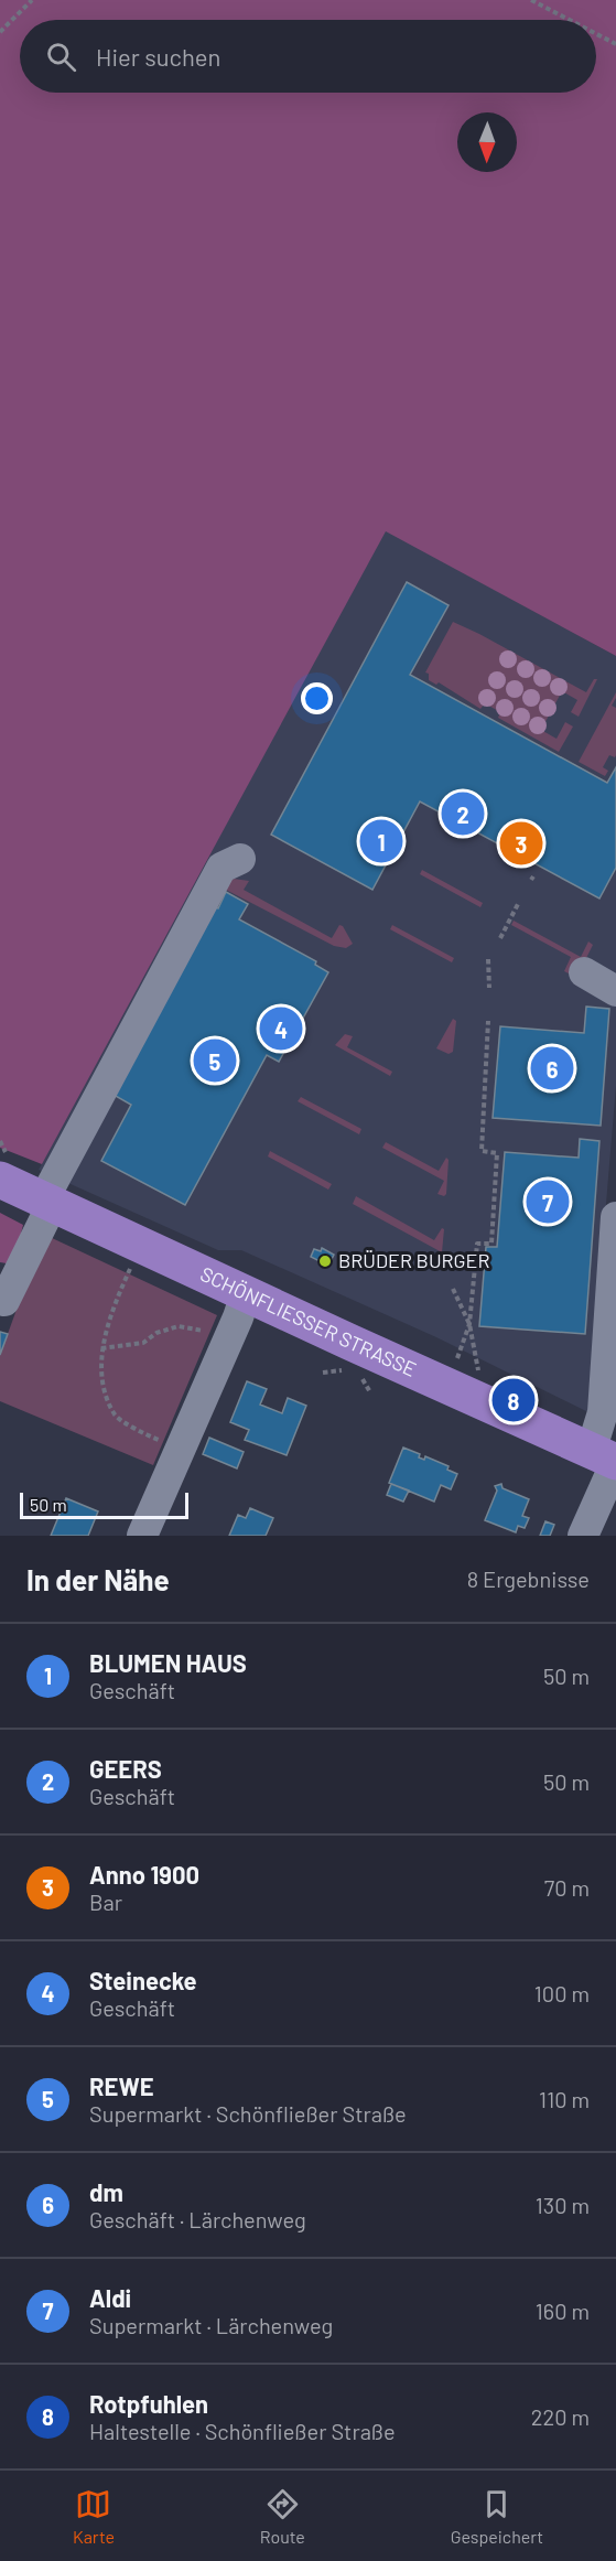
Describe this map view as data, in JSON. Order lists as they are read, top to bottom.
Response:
{
  "streets": {
    "main road": ["SCHÖNFLIESSER STRASSE"]
  },
  "places": ["BRÜDER BURGER"],
  "scale_bar": "50 m",
  "north": "bottom",
  "page": {
    "search": "Hier suchen",
    "pins": [
      "2",
      "1",
      "3",
      "4",
      "5",
      "6",
      "7",
      "8"
    ],
    "scale": "50 m",
    "heading": ["In der Nähe", "8 Ergebnisse"],
    "list": [
      {
        "mark": "1",
        "name": "BLUMEN HAUS",
        "note": "Geschäft",
        "value": "50 m"
      },
      {
        "mark": "2",
        "name": "GEERS",
        "note": "Geschäft",
        "value": "50 m"
      },
      {
        "mark": "3",
        "name": "Anno 1900",
        "note": "Bar",
        "value": "70 m"
      },
      {
        "mark": "4",
        "name": "Steinecke",
        "note": "Geschäft",
        "value": "100 m"
      },
      {
        "mark": "5",
        "name": "REWE",
        "note": "Supermarkt · Schönfließer Straße",
        "value": "110 m"
      },
      {
        "mark": "6",
        "name": "dm",
        "note": "Geschäft · Lärchenweg",
        "value": "130 m"
      },
      {
        "mark": "7",
        "name": "Aldi",
        "note": "Supermarkt · Lärchenweg",
        "value": "160 m"
      },
      {
        "mark": "8",
        "name": "Rotpfuhlen",
        "note": "Haltestelle · Schönfließer Straße",
        "value": "220 m"
      }
    ],
    "nav": ["Karte", "Route", "Gespeichert"]
  }
}
